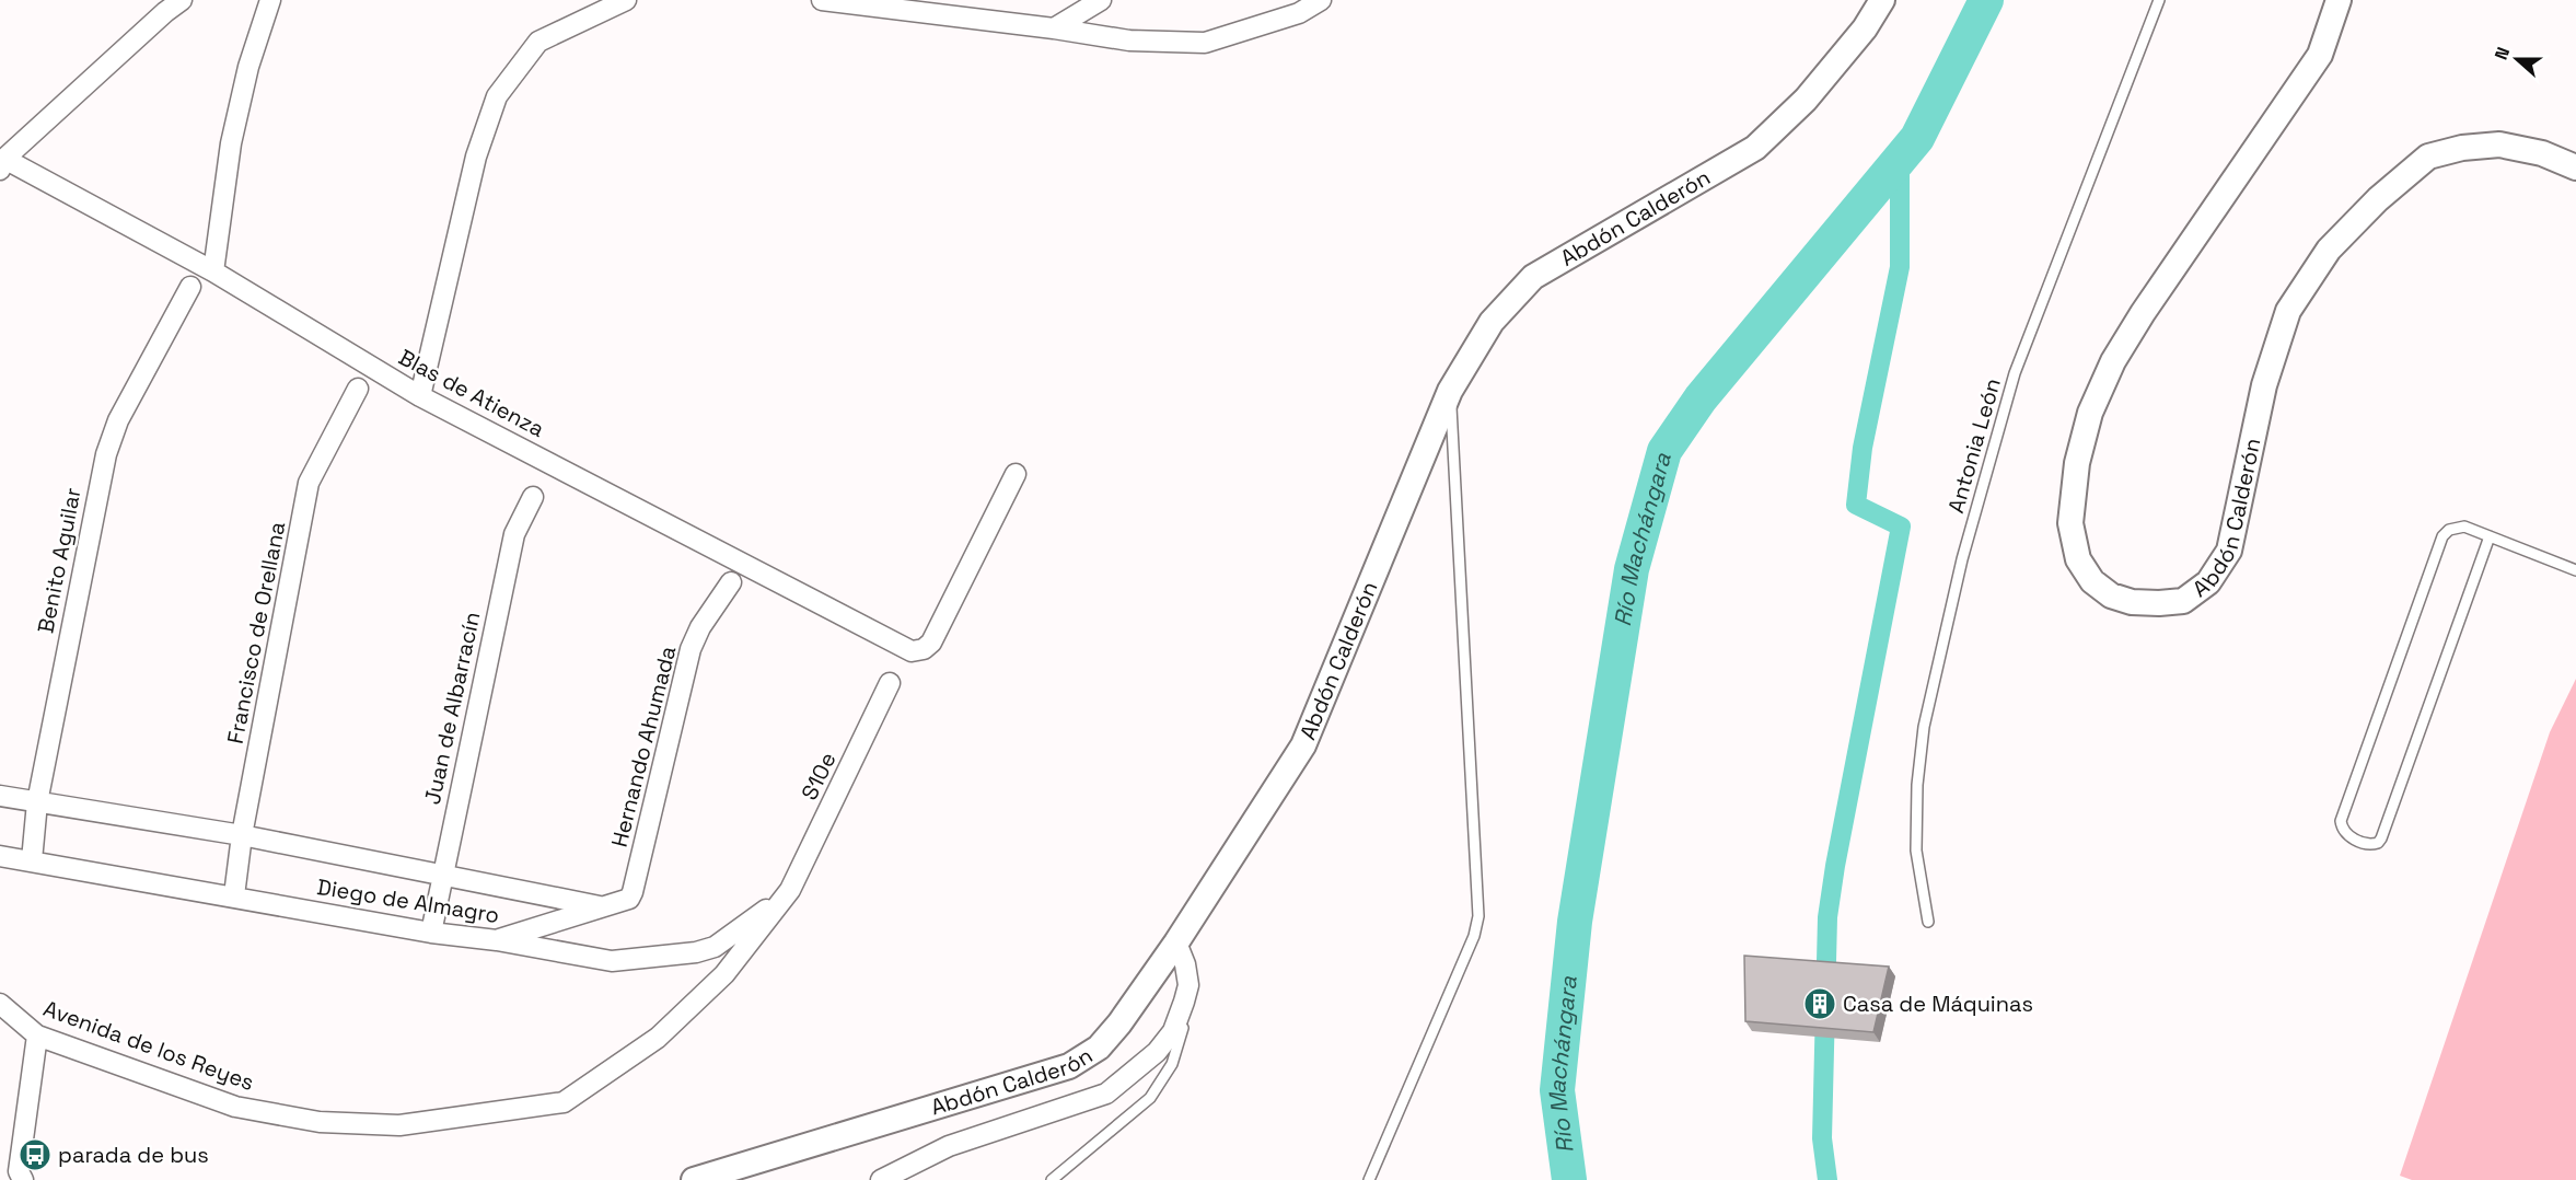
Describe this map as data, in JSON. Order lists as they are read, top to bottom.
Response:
{
  "streets": {
    "street": [
      "Abdón Calderón",
      "Blas de Atienza",
      "Benito Aguilar",
      "Francisco de Orellana",
      "Juan de Albarracín",
      "Hernando Ahumada",
      "S10e",
      "Diego de Almagro",
      "Avenida de los Reyes"
    ],
    "lane": ["Antonia León"]
  },
  "crossings": [
    ["Benito Aguilar", "Diego de Almagro"],
    ["Francisco de Orellana", "Diego de Almagro"],
    ["Juan de Albarracín", "Diego de Almagro"],
    ["Hernando Ahumada", "Diego de Almagro"],
    ["S10e", "Diego de Almagro"],
    ["S10e", "Avenida de los Reyes"],
    ["Diego de Almagro", "Avenida de los Reyes"]
  ],
  "water": ["Río Machángara"],
  "places": {
    "building": ["Casa de Máquinas"],
    "bus stop": ["parada de bus"]
  },
  "north": "left"
}
